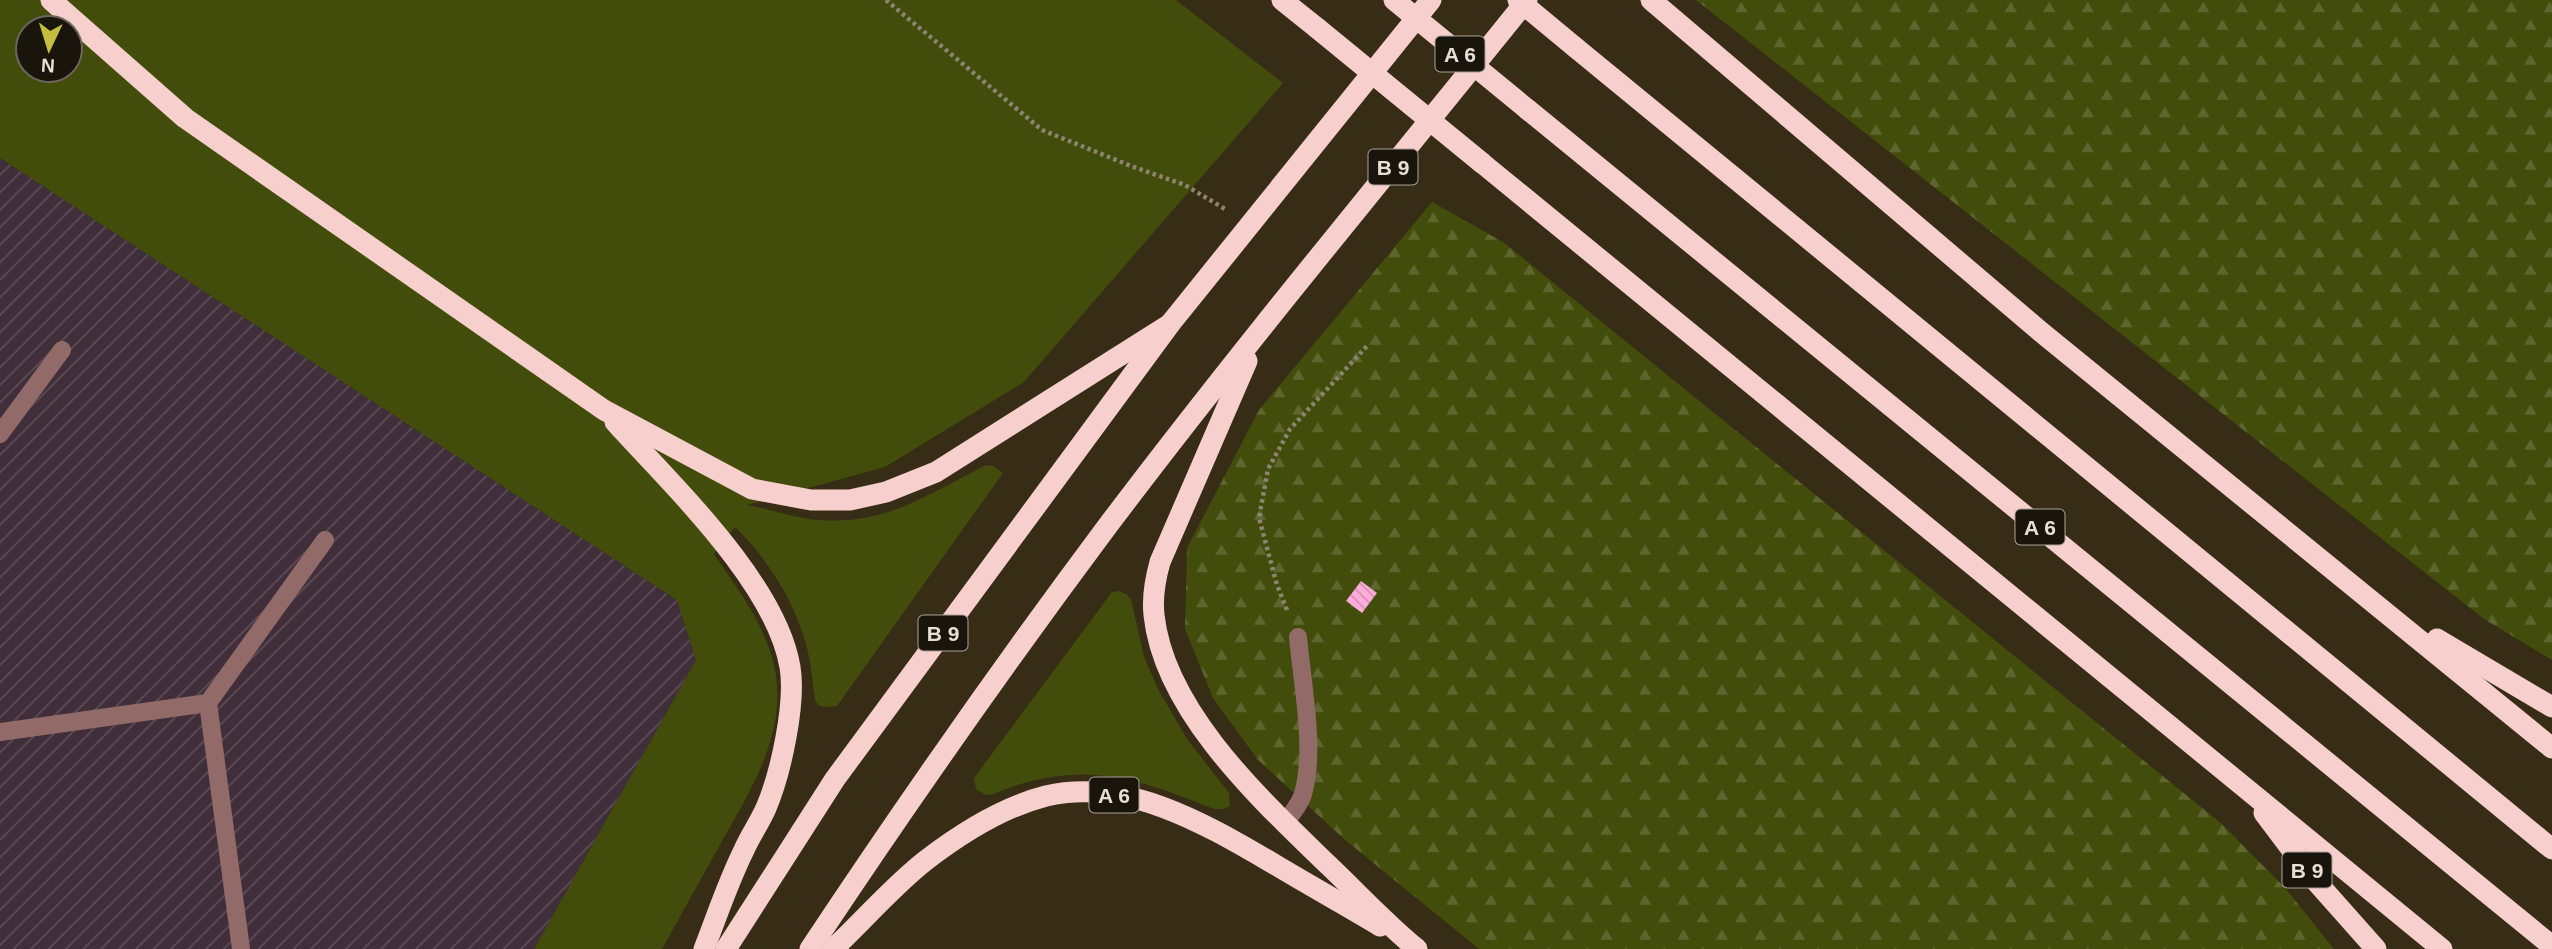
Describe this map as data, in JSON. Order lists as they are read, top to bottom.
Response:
{
  "streets": {
    "highway": ["A 6", "B 9"]
  },
  "crossings": [
    ["A 6", "B 9"]
  ],
  "north": "bottom"
}
